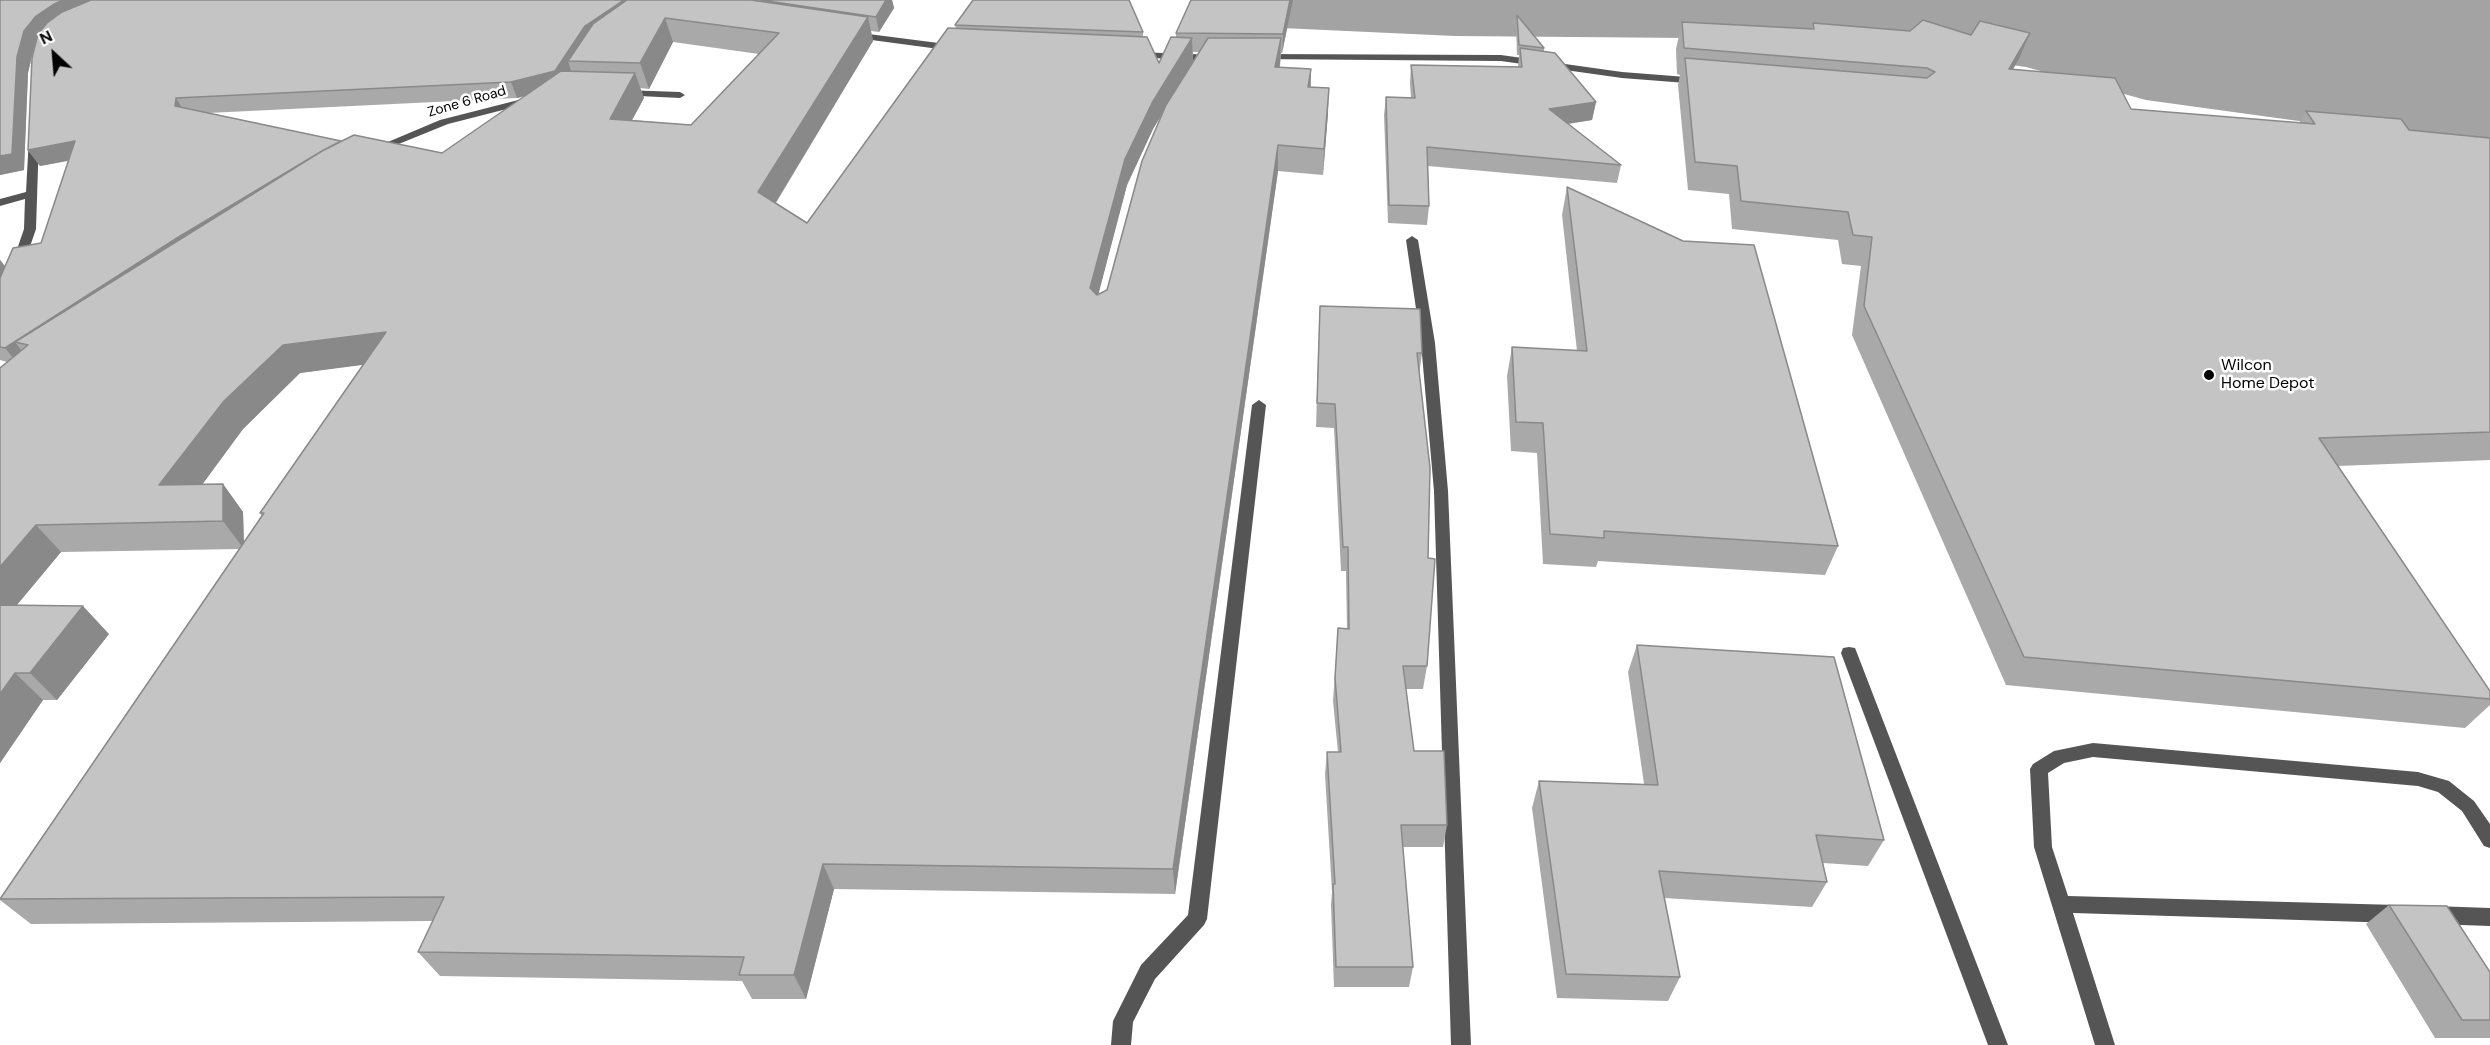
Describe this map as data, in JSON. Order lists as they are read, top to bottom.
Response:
{
  "streets": {
    "street": ["Zone 6 Road"]
  },
  "places": ["Wilcon Home Depot"],
  "north": "top left"
}
